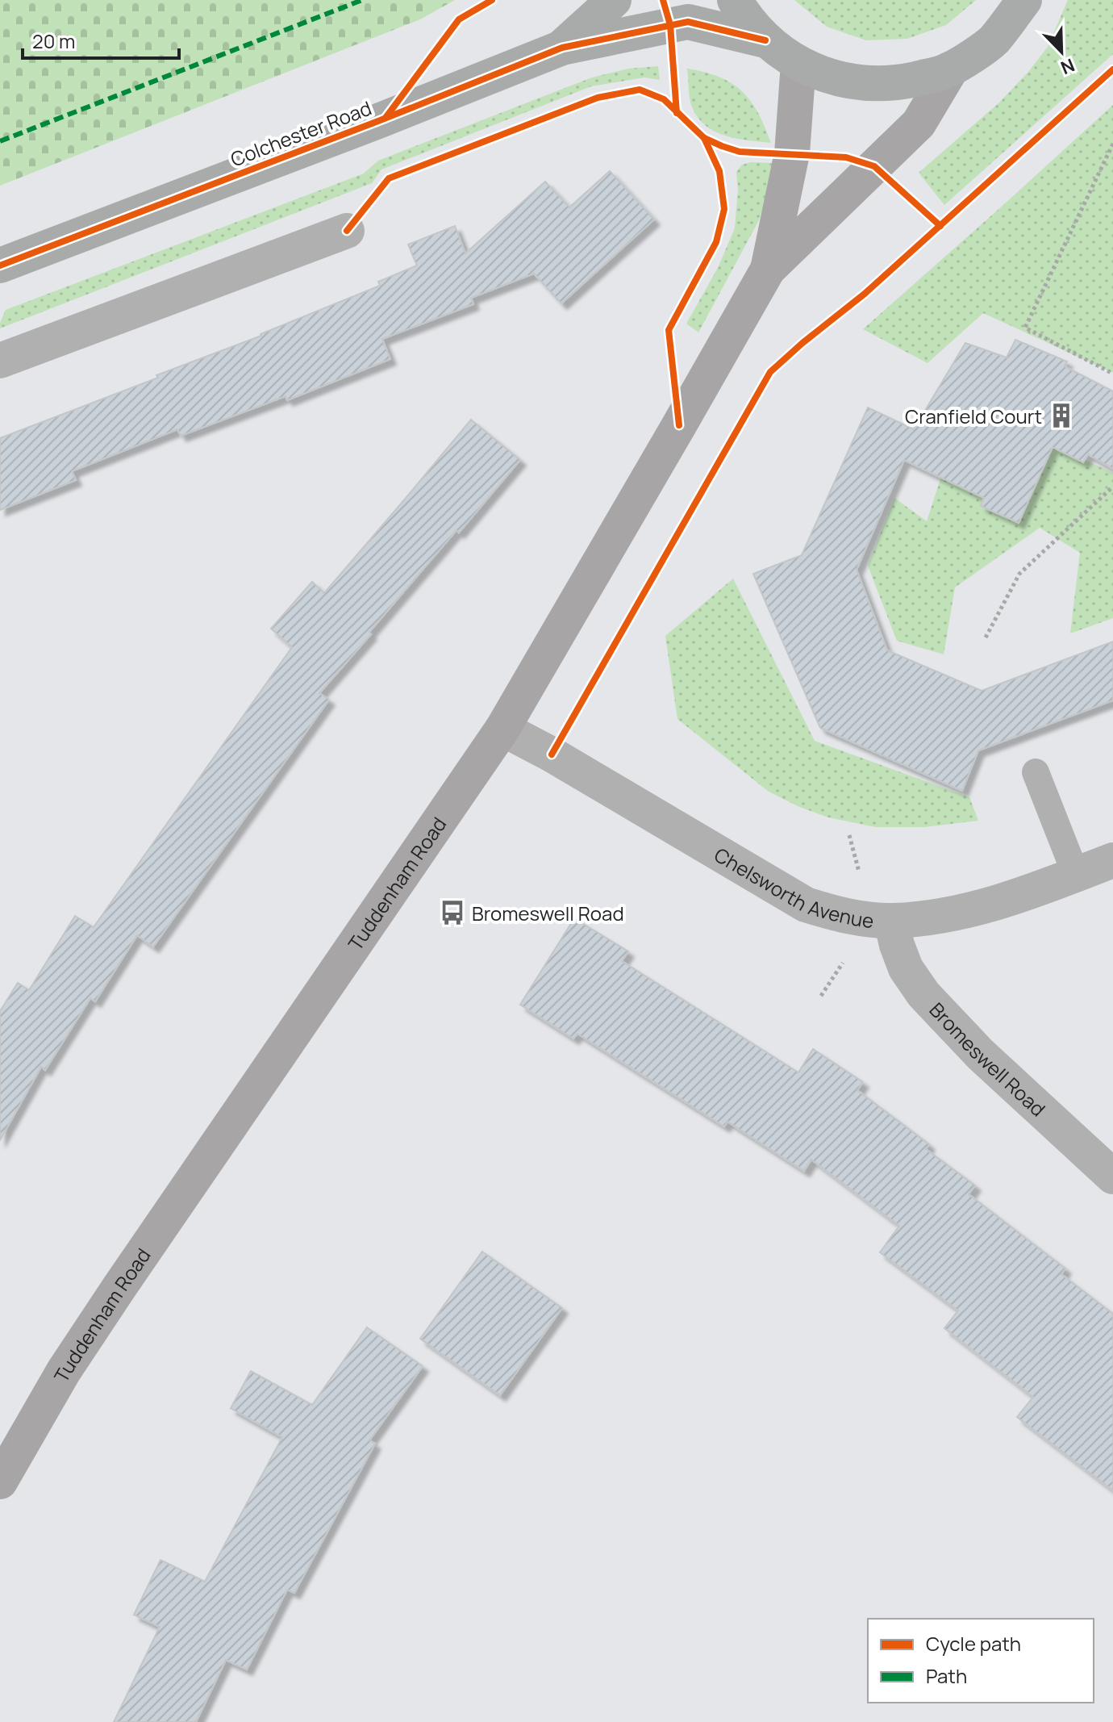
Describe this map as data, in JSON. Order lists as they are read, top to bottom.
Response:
{
  "streets": {
    "main road": ["Colchester Road"],
    "street": ["Tuddenham Road", "Chelsworth Avenue", "Bromeswell Road"]
  },
  "crossings": [
    ["Tuddenham Road", "Chelsworth Avenue"],
    ["Chelsworth Avenue", "Bromeswell Road"]
  ],
  "places": {
    "building": ["Cranfield Court"],
    "bus stop": ["Bromeswell Road"]
  },
  "legend": ["Cycle path", "Path"],
  "scale_bar": "20 m",
  "north": "bottom right"
}
